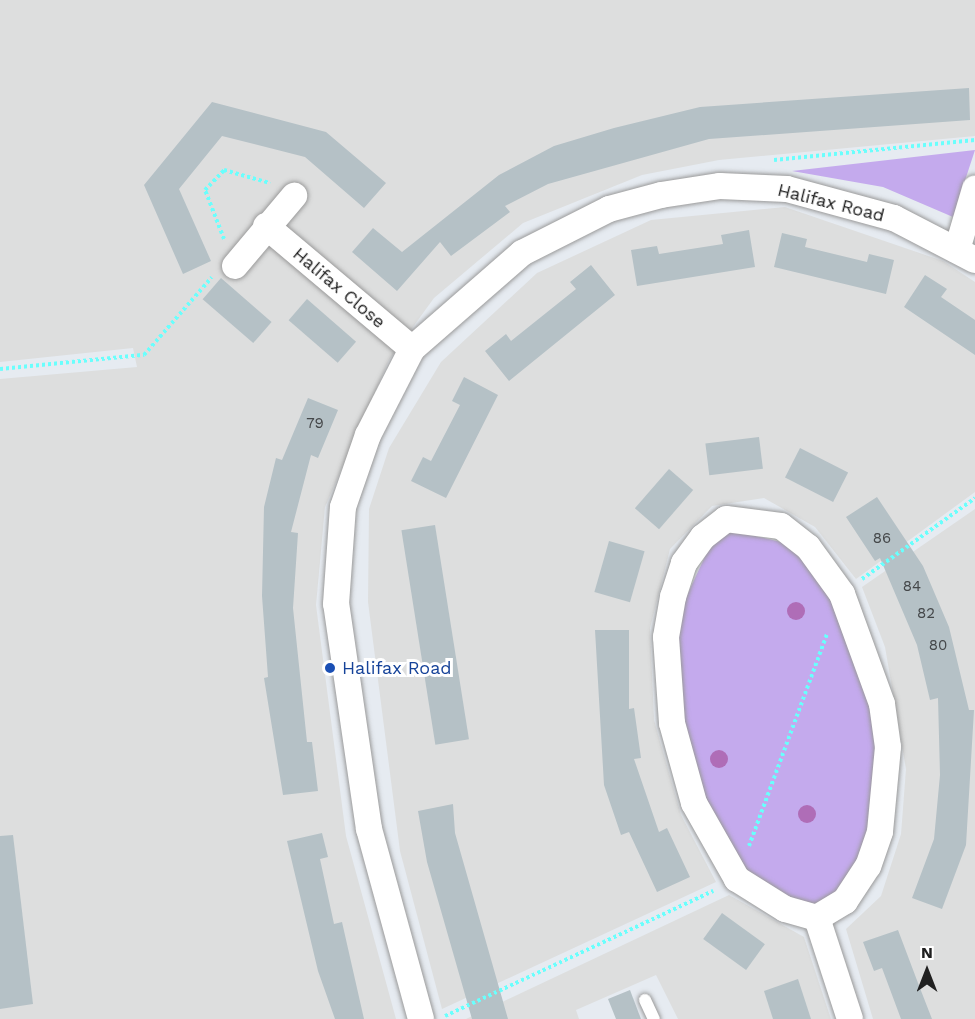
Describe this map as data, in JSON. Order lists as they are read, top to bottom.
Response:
{
  "streets": {
    "street": ["Halifax Road", "Halifax Close"]
  },
  "crossings": [
    ["Halifax Road", "Halifax Close"]
  ],
  "places": ["Halifax Road"],
  "house_numbers": [
    "79",
    "86",
    "84",
    "82",
    "80"
  ],
  "north": "top"
}
